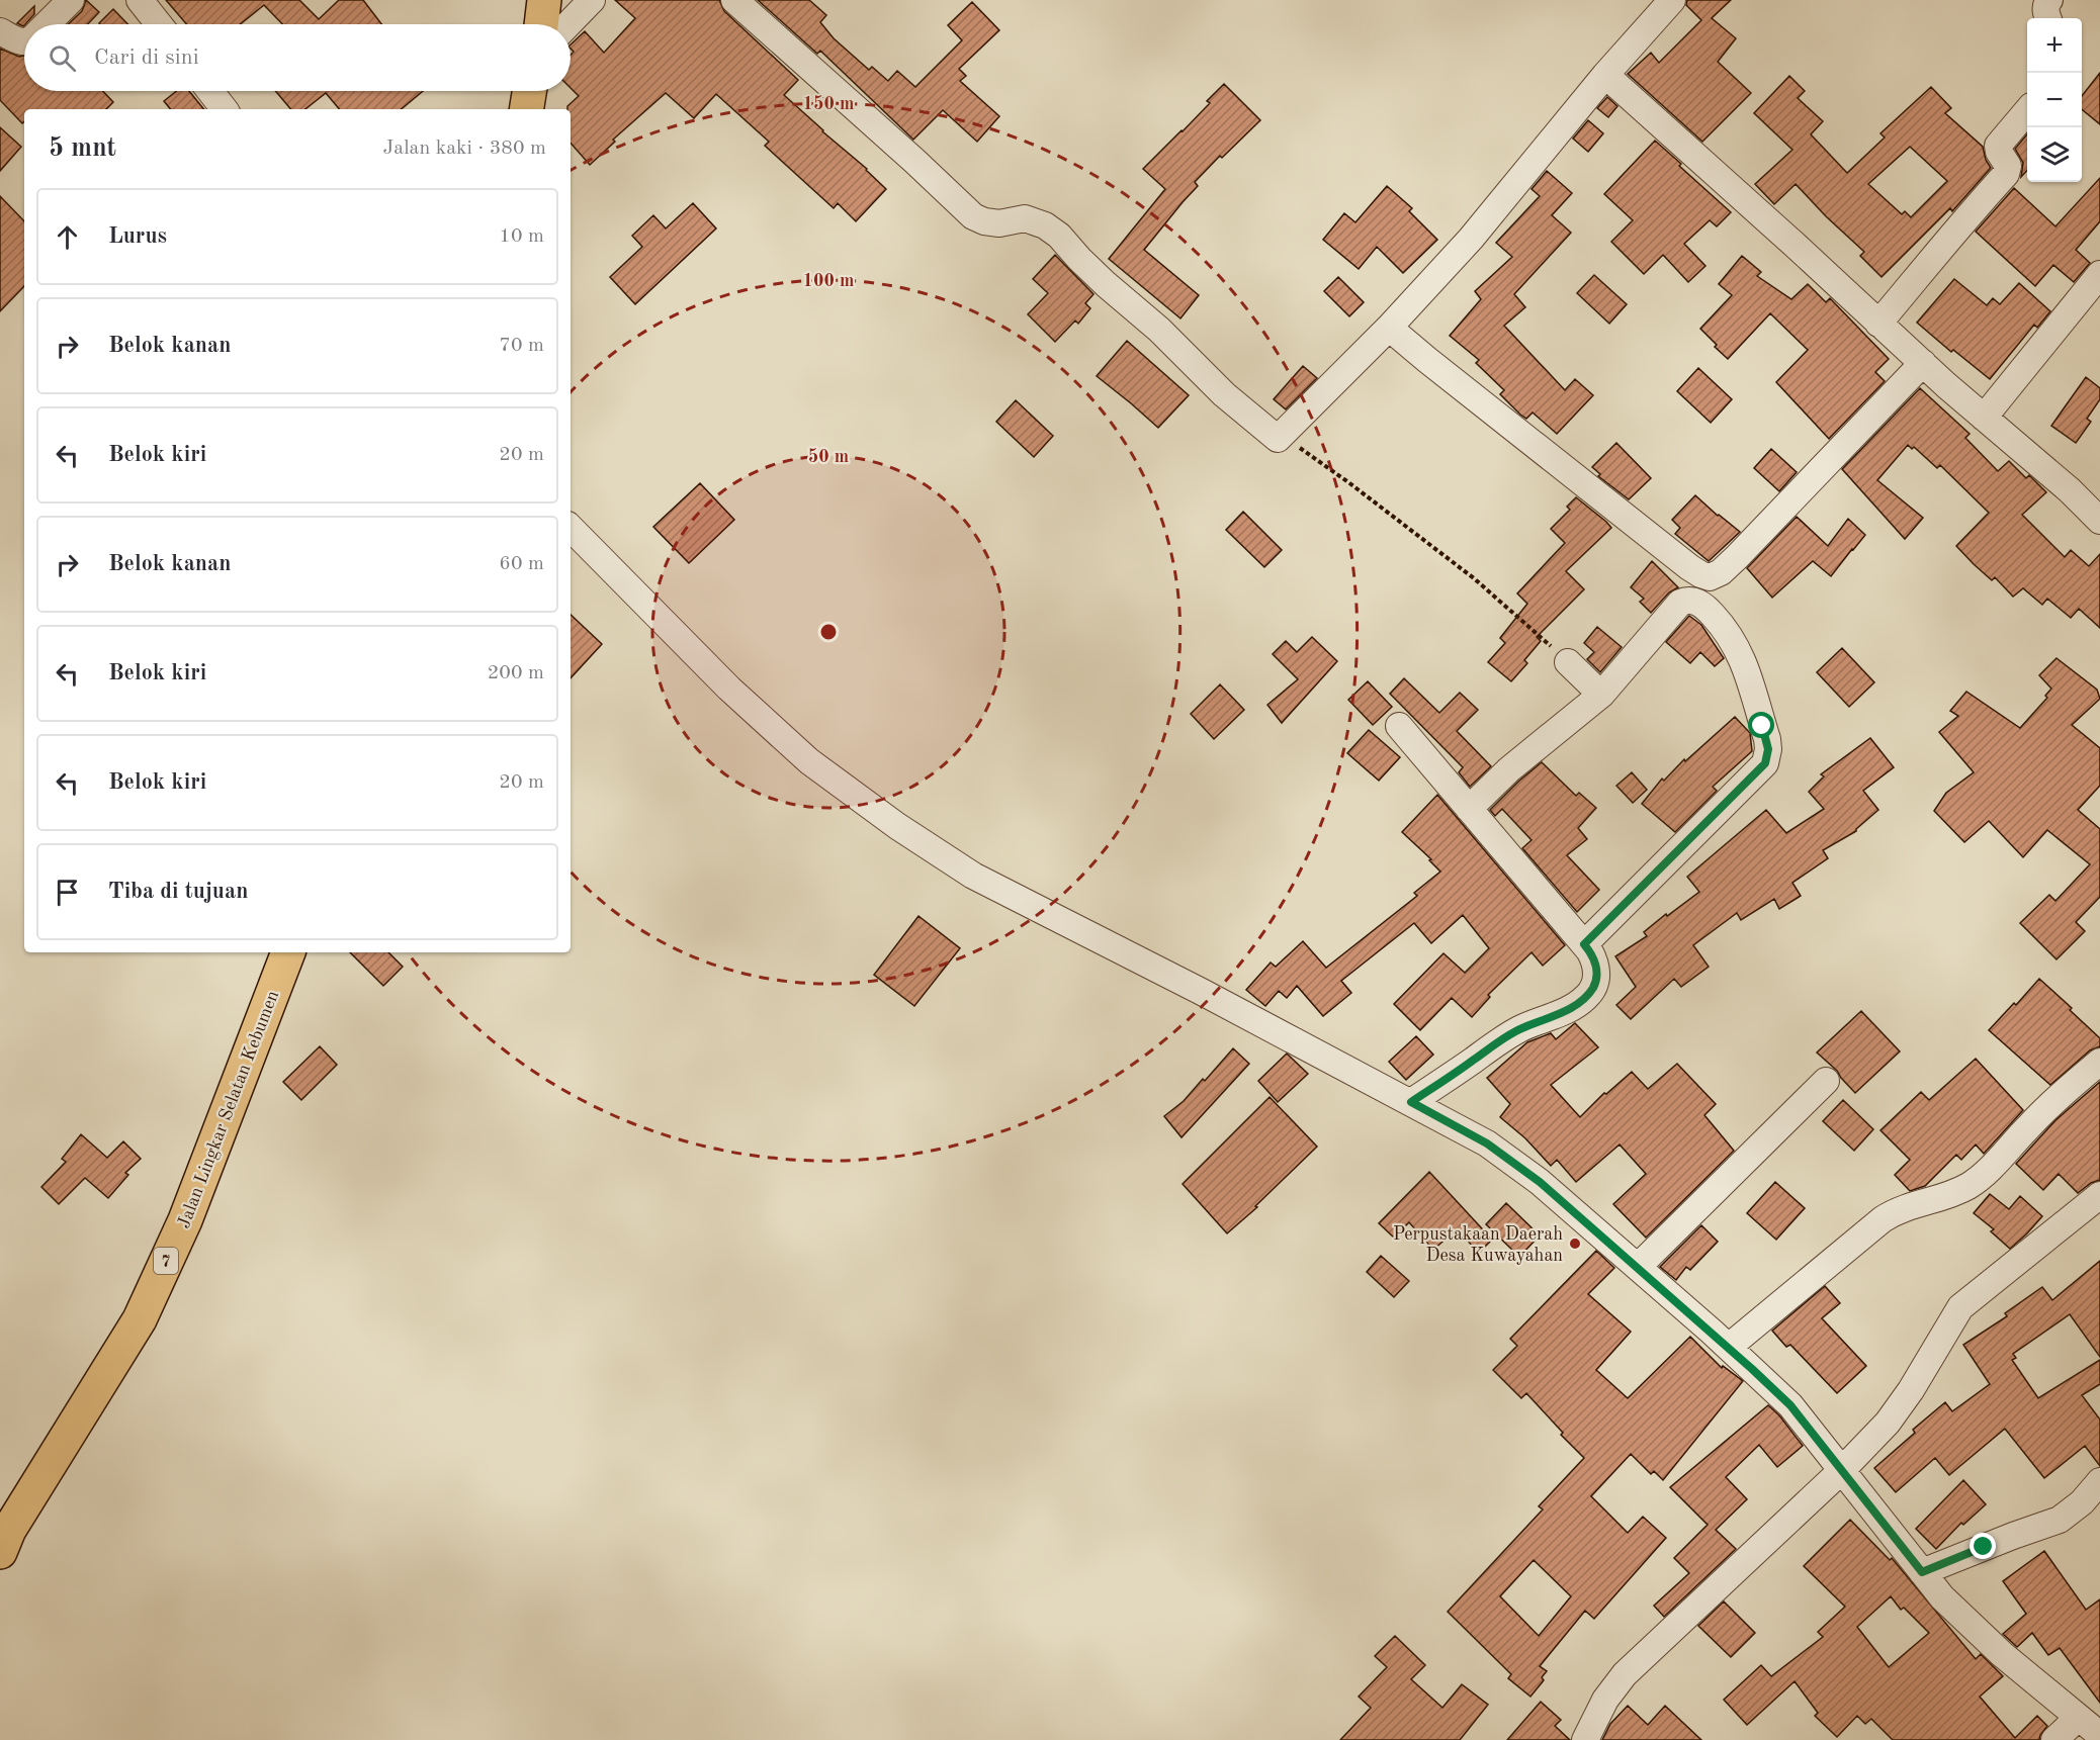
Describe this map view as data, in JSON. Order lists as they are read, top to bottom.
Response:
{
  "streets": {
    "highway": ["Jalan Lingkar Selatan Kebumen", "7"]
  },
  "places": ["Perpustakaan Daerah Desa Kuwayahan"],
  "page": {
    "map_buttons": ["+", "−"],
    "search": "Cari di sini",
    "heading": ["5 mnt", "Jalan kaki · 380 m"],
    "list": [
      ["Lurus", "10 m"],
      ["Belok kanan", "70 m"],
      ["Belok kiri", "20 m"],
      ["Belok kanan", "60 m"],
      ["Belok kiri", "200 m"],
      ["Belok kiri", "20 m"],
      "Tiba di tujuan"
    ]
  },
  "rings": ["150 m", "100 m", "50 m"]
}
